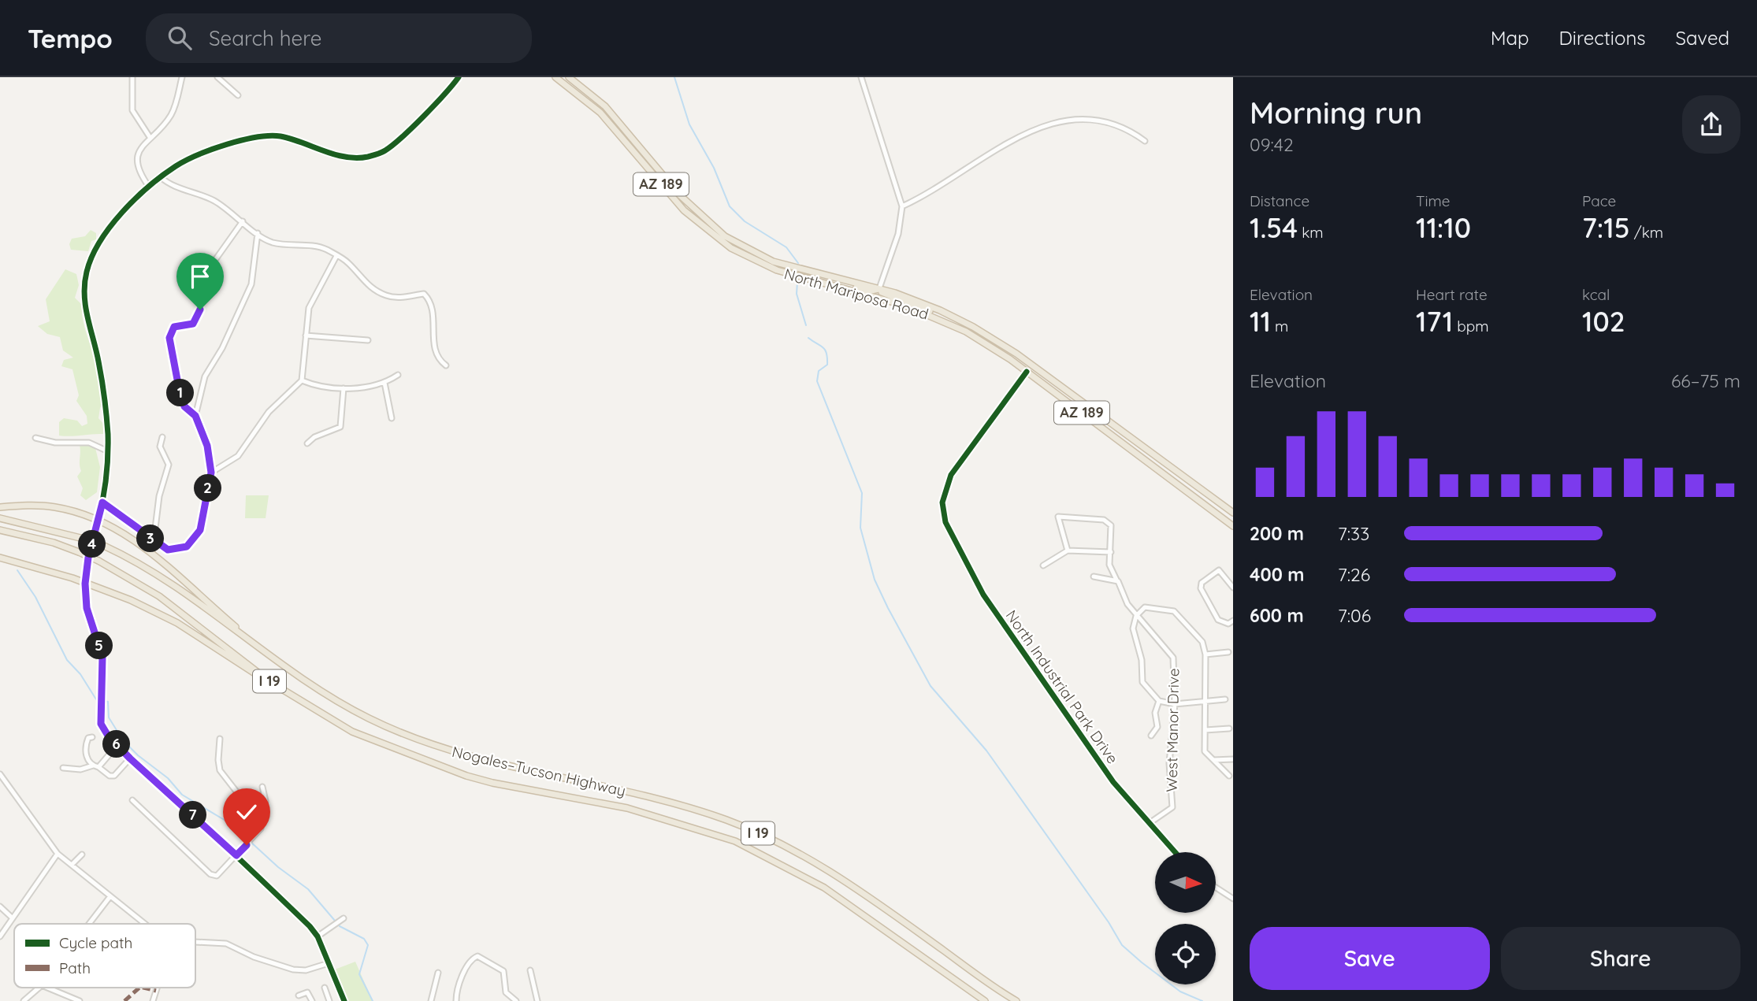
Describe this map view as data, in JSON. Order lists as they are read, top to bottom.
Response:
{
  "streets": {
    "highway": [
      "AZ 189",
      "North Mariposa Road",
      "I 19",
      "Nogales–Tucson Highway"
    ],
    "street": ["North Industrial Park Drive", "West Manor Drive"]
  },
  "crossings": [
    ["North Mariposa Road", "North Industrial Park Drive"],
    ["North Industrial Park Drive", "West Manor Drive"]
  ],
  "legend": ["Cycle path", "Path"],
  "north": "right",
  "page": {
    "header": "Tempo",
    "search": "Search here",
    "nav": ["Map", "Directions", "Saved"],
    "heading": ["Morning run", "09:42"],
    "stats": [
      ["Distance", "1.54 km"],
      ["Time", "11:10"],
      ["Pace", "7:15 /km"],
      ["Elevation", "11 m"],
      ["Heart rate", "171 bpm"],
      ["kcal", "102"]
    ],
    "chart": ["Elevation", "66–75 m"],
    "pins": [
      "1",
      "2",
      "3",
      "4",
      "5",
      "6",
      "7"
    ],
    "list": [
      {
        "name": "200 m",
        "note": "7:33"
      },
      {
        "name": "400 m",
        "note": "7:26"
      },
      {
        "name": "600 m",
        "note": "7:06"
      }
    ],
    "buttons": ["Save", "Share"]
  }
}
